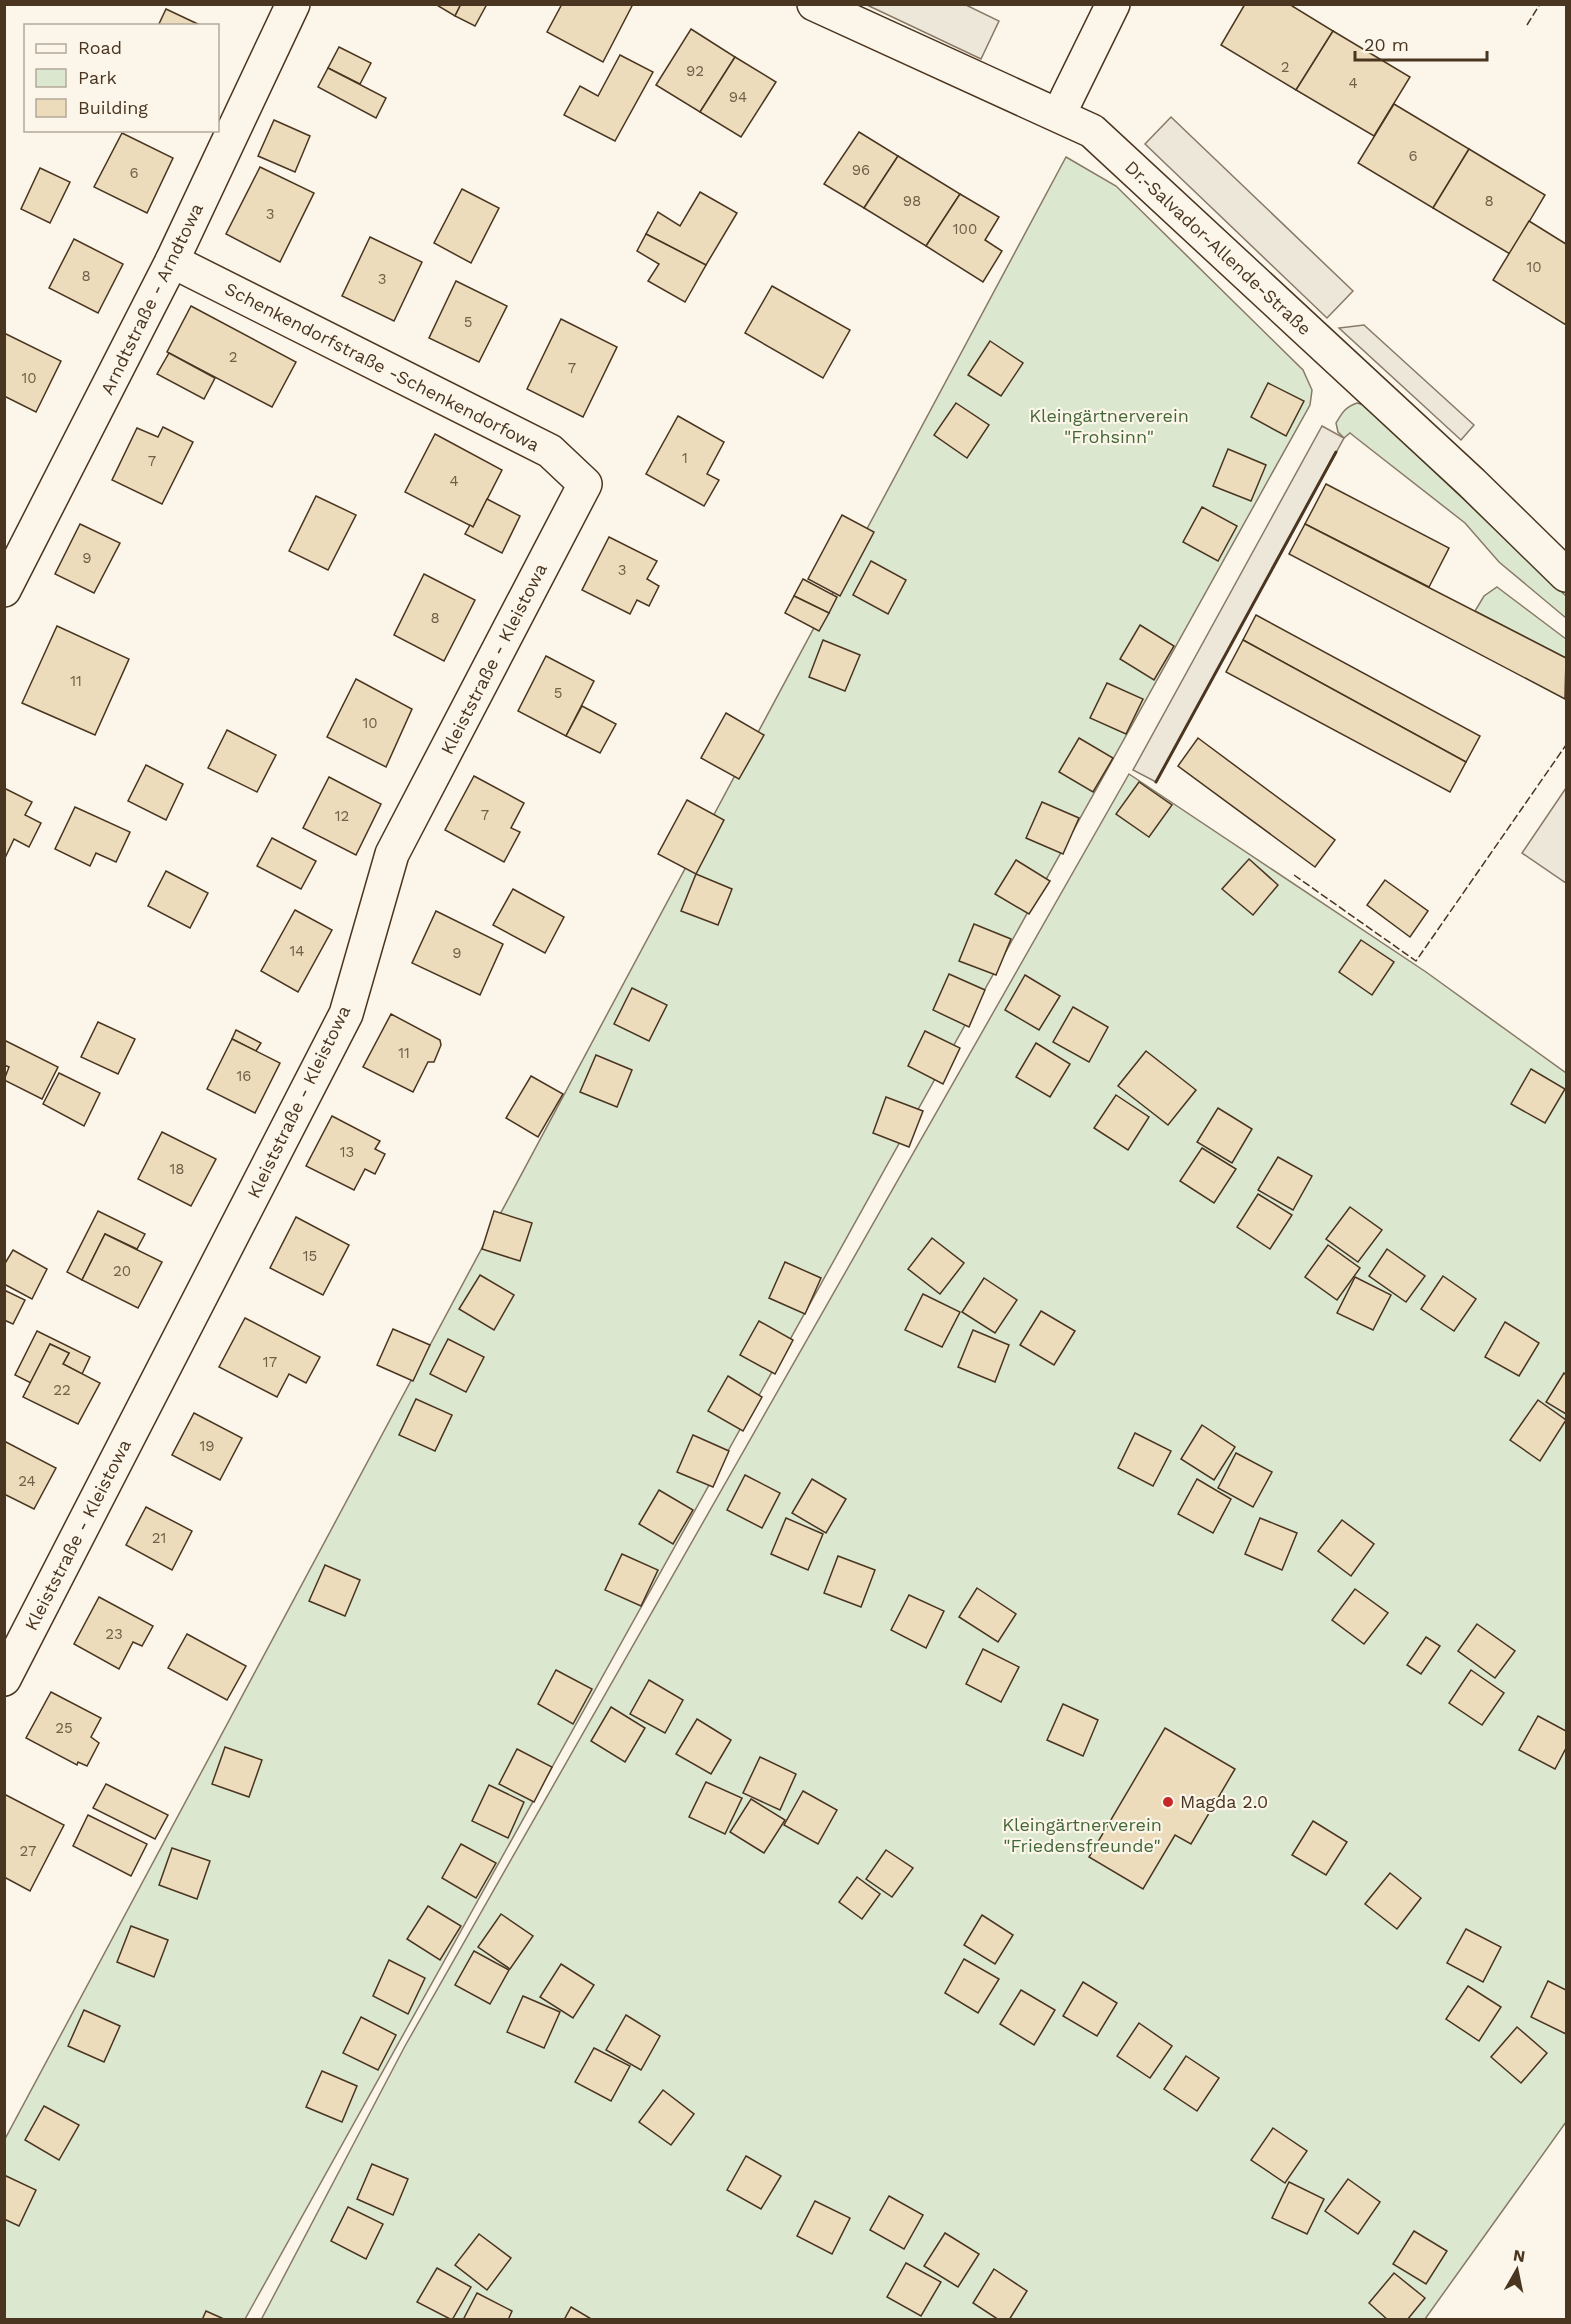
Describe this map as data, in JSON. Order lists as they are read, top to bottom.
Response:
{
  "streets": {
    "street": [
      "Dr.-Salvador-Allende-Straße",
      "Arndtstraße - Arndtowa",
      "Schenkendorfstraße -Schenkendorfowa",
      "Kleiststraße - Kleistowa"
    ]
  },
  "crossings": [
    ["Arndtstraße - Arndtowa", "Schenkendorfstraße -Schenkendorfowa"],
    ["Schenkendorfstraße -Schenkendorfowa", "Kleiststraße - Kleistowa"]
  ],
  "parks": ["Kleingärtnerverein \"Frohsinn\"", "Kleingärtnerverein \"Friedensfreunde\""],
  "places": ["Magda 2.0"],
  "house_numbers": [
    "2",
    "92",
    "4",
    "94",
    "6",
    "96",
    "6",
    "98",
    "8",
    "3",
    "100",
    "10",
    "8",
    "3",
    "5",
    "2",
    "7",
    "10",
    "1",
    "7",
    "4",
    "9",
    "3",
    "8",
    "11",
    "5",
    "10",
    "7",
    "12",
    "14",
    "9",
    "11",
    "16",
    "13",
    "18",
    "15",
    "20",
    "17",
    "22",
    "19",
    "24",
    "21",
    "23",
    "25",
    "27"
  ],
  "legend": ["Road", "Park", "Building"],
  "scale_bar": "20 m",
  "north": "top"
}
